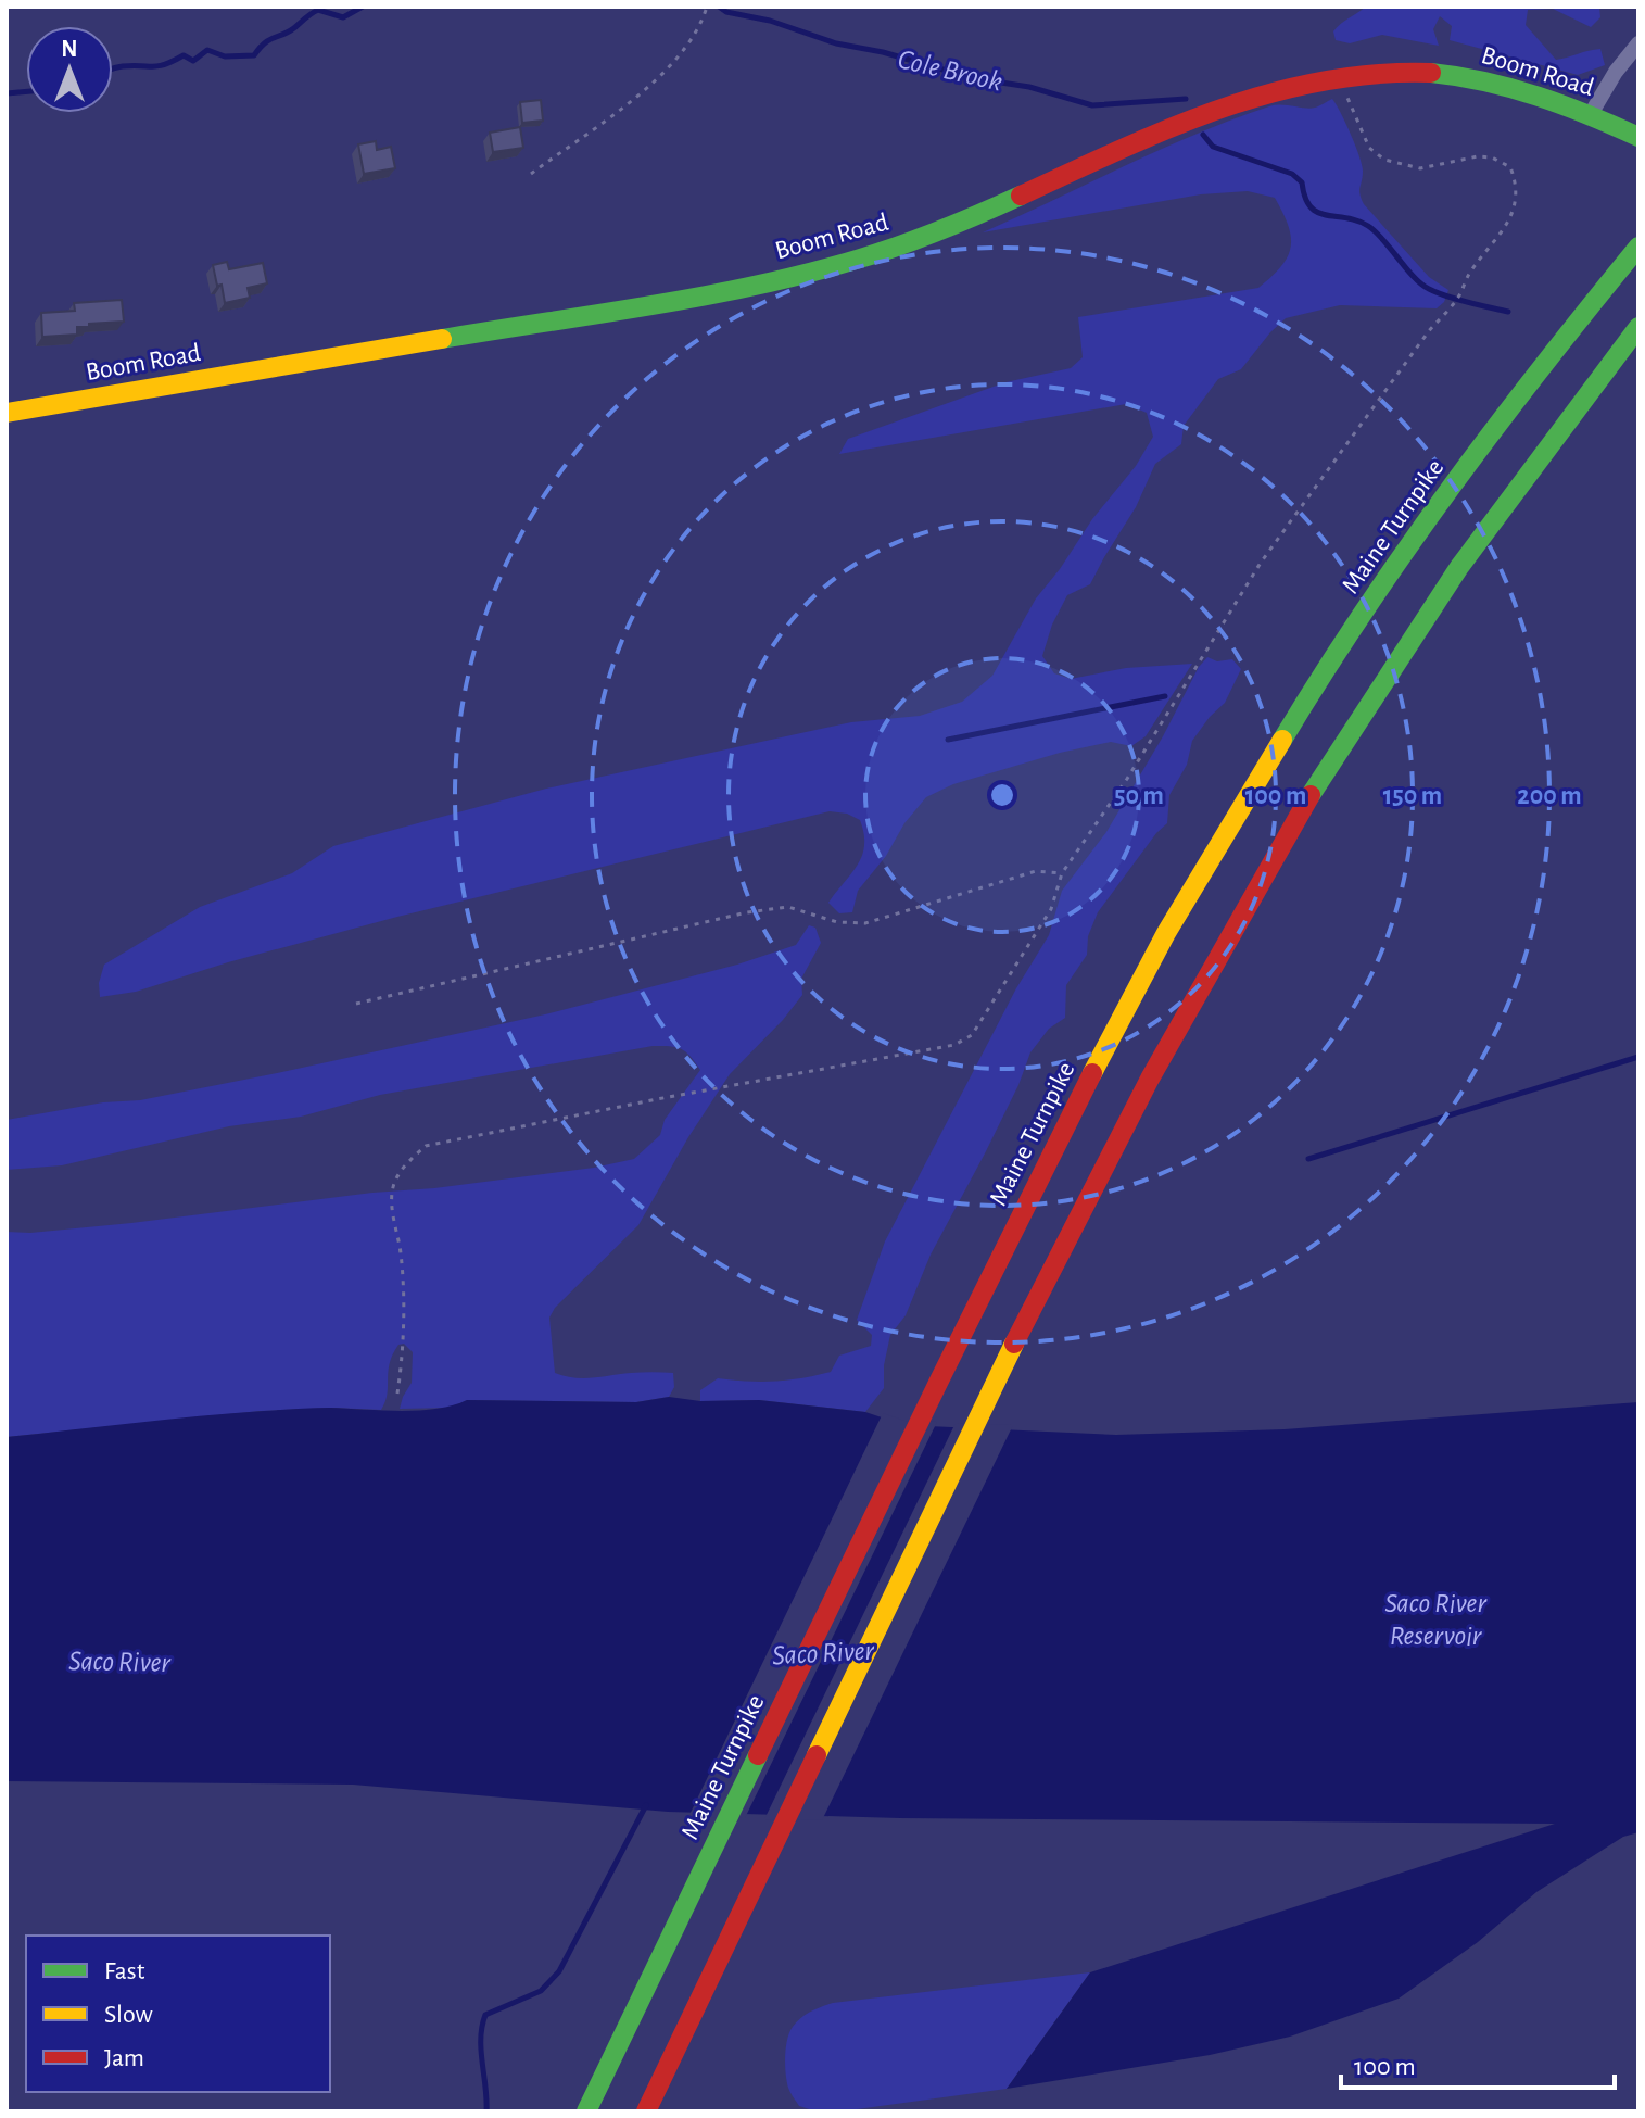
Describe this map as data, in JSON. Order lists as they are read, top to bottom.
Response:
{
  "streets": {
    "main road": ["Boom Road", "Maine Turnpike"]
  },
  "water": ["Cole Brook", "Saco River Reservoir", "Saco River"],
  "legend": ["Fast", "Slow", "Jam"],
  "scale_bar": "100 m",
  "north": "top",
  "rings": [
    "50 m",
    "100 m",
    "150 m",
    "200 m"
  ]
}
